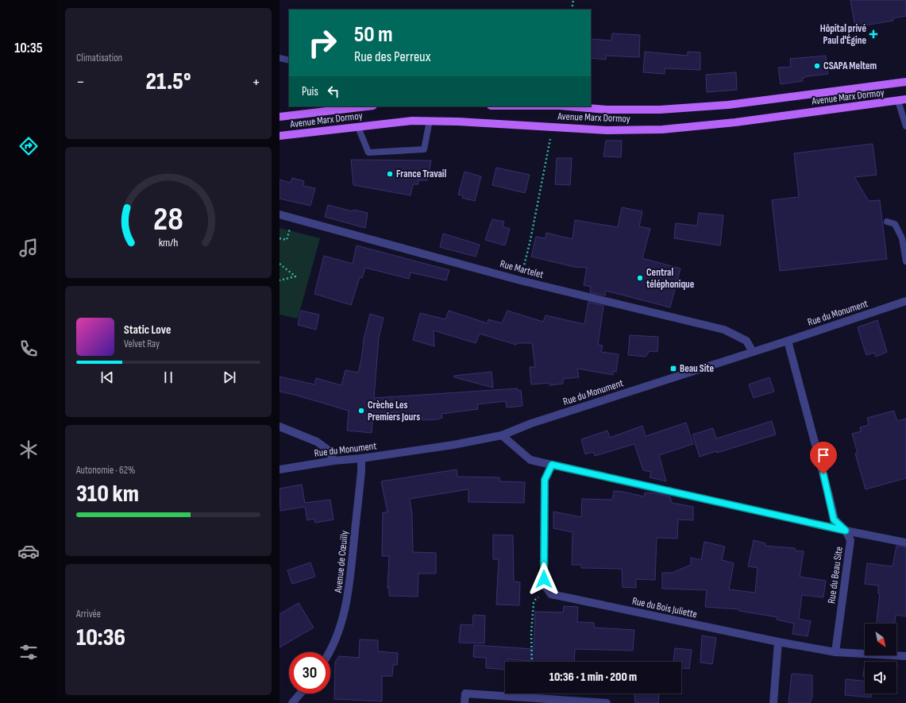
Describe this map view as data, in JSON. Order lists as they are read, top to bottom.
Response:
{
  "streets": {
    "main road": ["Avenue Marx Dormoy"],
    "street": [
      "Rue Martelet",
      "Rue du Monument",
      "Avenue de Cœuilly",
      "Rue du Beau Site",
      "Rue du Bois Juliette"
    ]
  },
  "crossings": [
    ["Rue Martelet", "Rue du Monument"],
    ["Rue du Monument", "Avenue de Cœuilly"],
    ["Rue du Beau Site", "Rue du Bois Juliette"]
  ],
  "places": {
    "health": ["Hôpital privé Paul d'Égine"],
    "other": [
      "CSAPA Meltem",
      "France Travail",
      "Central téléphonique",
      "Crèche Les Premiers Jours"
    ],
    "transit": ["Beau Site"]
  },
  "north": "bottom right",
  "page": {
    "tabs": "10:35",
    "tile": [
      "Climatisation",
      ["Autonomie · 62%", "310 km"],
      ["Arrivée", "10:36"]
    ],
    "turn": ["50 m", "Rue des Perreux"],
    "heat": ["−", "21.5°", "+"],
    "then": "Puis",
    "song": ["Static Love", "Velvet Ray"],
    "limit": "30",
    "trip": "10:36 · 1 min · 200 m",
    "gauge": ["28", "km/h"]
  }
}
